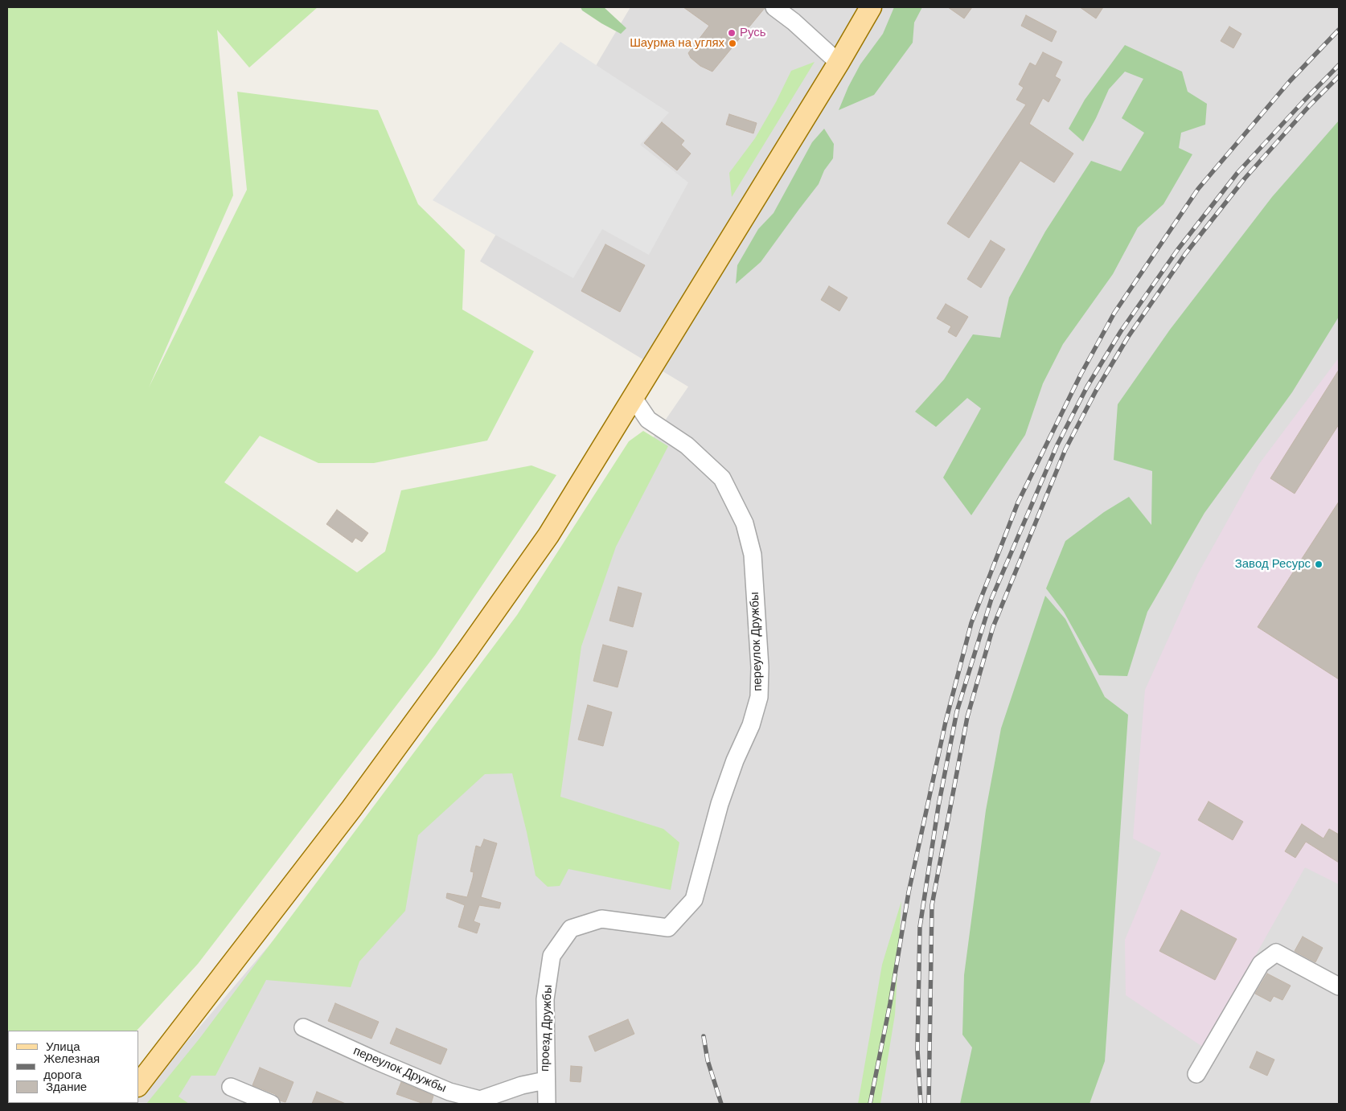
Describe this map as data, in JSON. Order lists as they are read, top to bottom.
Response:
{
  "streets": {
    "street": ["переулок Дружбы", "проезд Дружбы"]
  },
  "crossings": [
    ["переулок Дружбы", "проезд Дружбы"]
  ],
  "places": ["Русь", "Шаурма на углях", "Завод Ресурс"],
  "legend": ["Улица", "Железная дорога", "Здание"]
}
